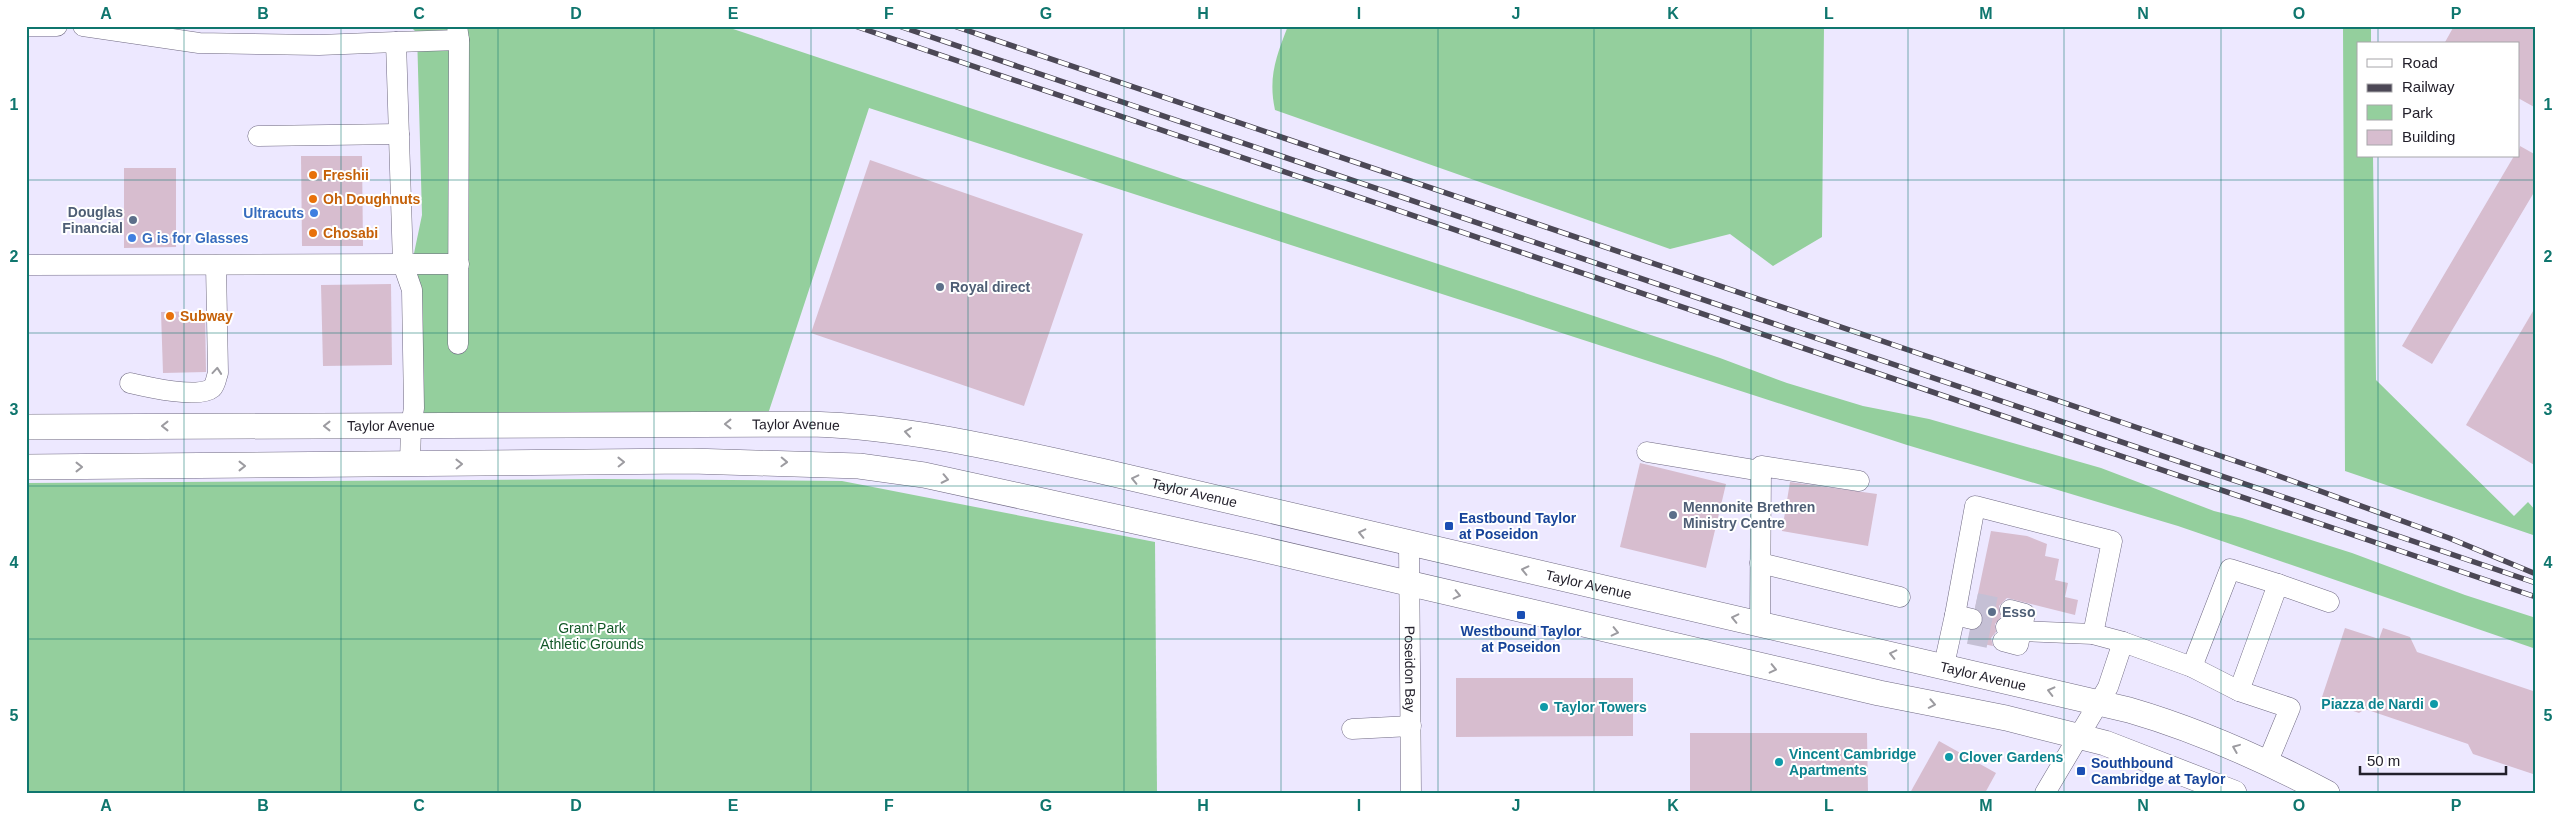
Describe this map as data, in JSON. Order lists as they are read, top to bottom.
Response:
{
  "streets": {
    "main road": ["Taylor Avenue"],
    "street": ["Poseidon Bay"]
  },
  "crossings": [
    ["Taylor Avenue", "Poseidon Bay"]
  ],
  "parks": ["Grant Park Athletic Grounds"],
  "places": {
    "other": [
      "Freshii",
      "Oh Doughnuts",
      "Ultracuts",
      "Douglas Financial",
      "Chosabi",
      "G is for Glasses",
      "Royal direct",
      "Subway",
      "Mennonite Brethren Ministry Centre",
      "Esso",
      "Piazza de Nardi",
      "Taylor Towers",
      "Clover Gardens",
      "Vincent Cambridge Apartments"
    ],
    "transit": ["Eastbound Taylor at Poseidon", "Westbound Taylor at Poseidon", "Southbound Cambridge at Taylor"]
  },
  "legend": [
    "Road",
    "Railway",
    "Park",
    "Building"
  ],
  "scale_bar": "50 m",
  "grid": {
    "columns": [
      "A",
      "B",
      "C",
      "D",
      "E",
      "F",
      "G",
      "H",
      "I",
      "J",
      "K",
      "L",
      "M",
      "N",
      "O",
      "P"
    ],
    "rows": [
      "1",
      "2",
      "3",
      "4",
      "5"
    ]
  }
}
